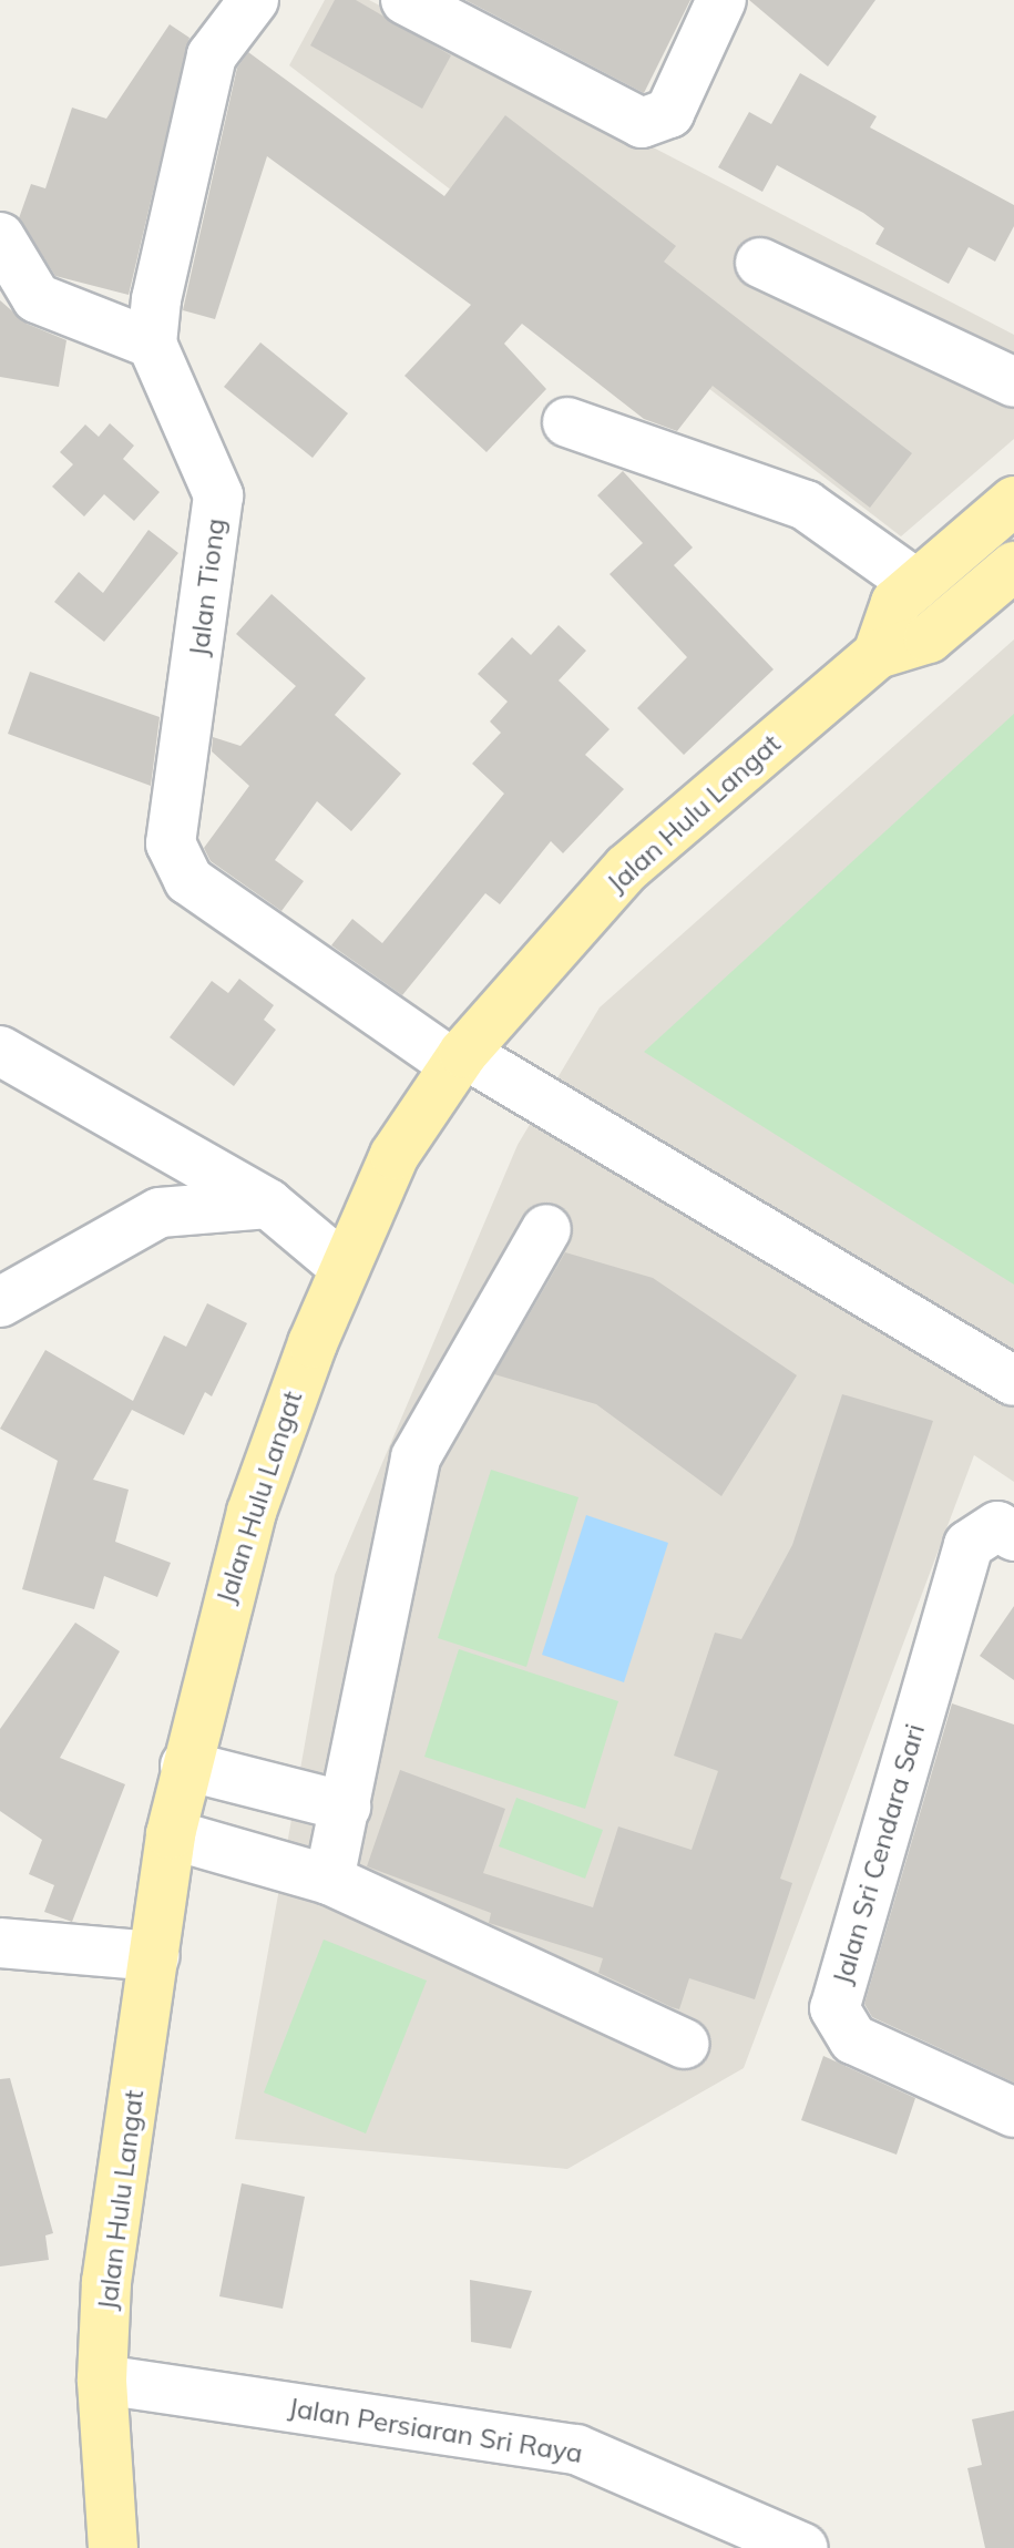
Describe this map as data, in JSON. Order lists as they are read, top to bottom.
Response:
{
  "streets": {
    "main road": ["Jalan Hulu Langat"],
    "street": ["Jalan Tiong", "Jalan Sri Cendara Sari", "Jalan Persiaran Sri Raya"]
  },
  "crossings": [
    ["Jalan Tiong", "Jalan Hulu Langat"],
    ["Jalan Hulu Langat", "Jalan Persiaran Sri Raya"]
  ]
}
